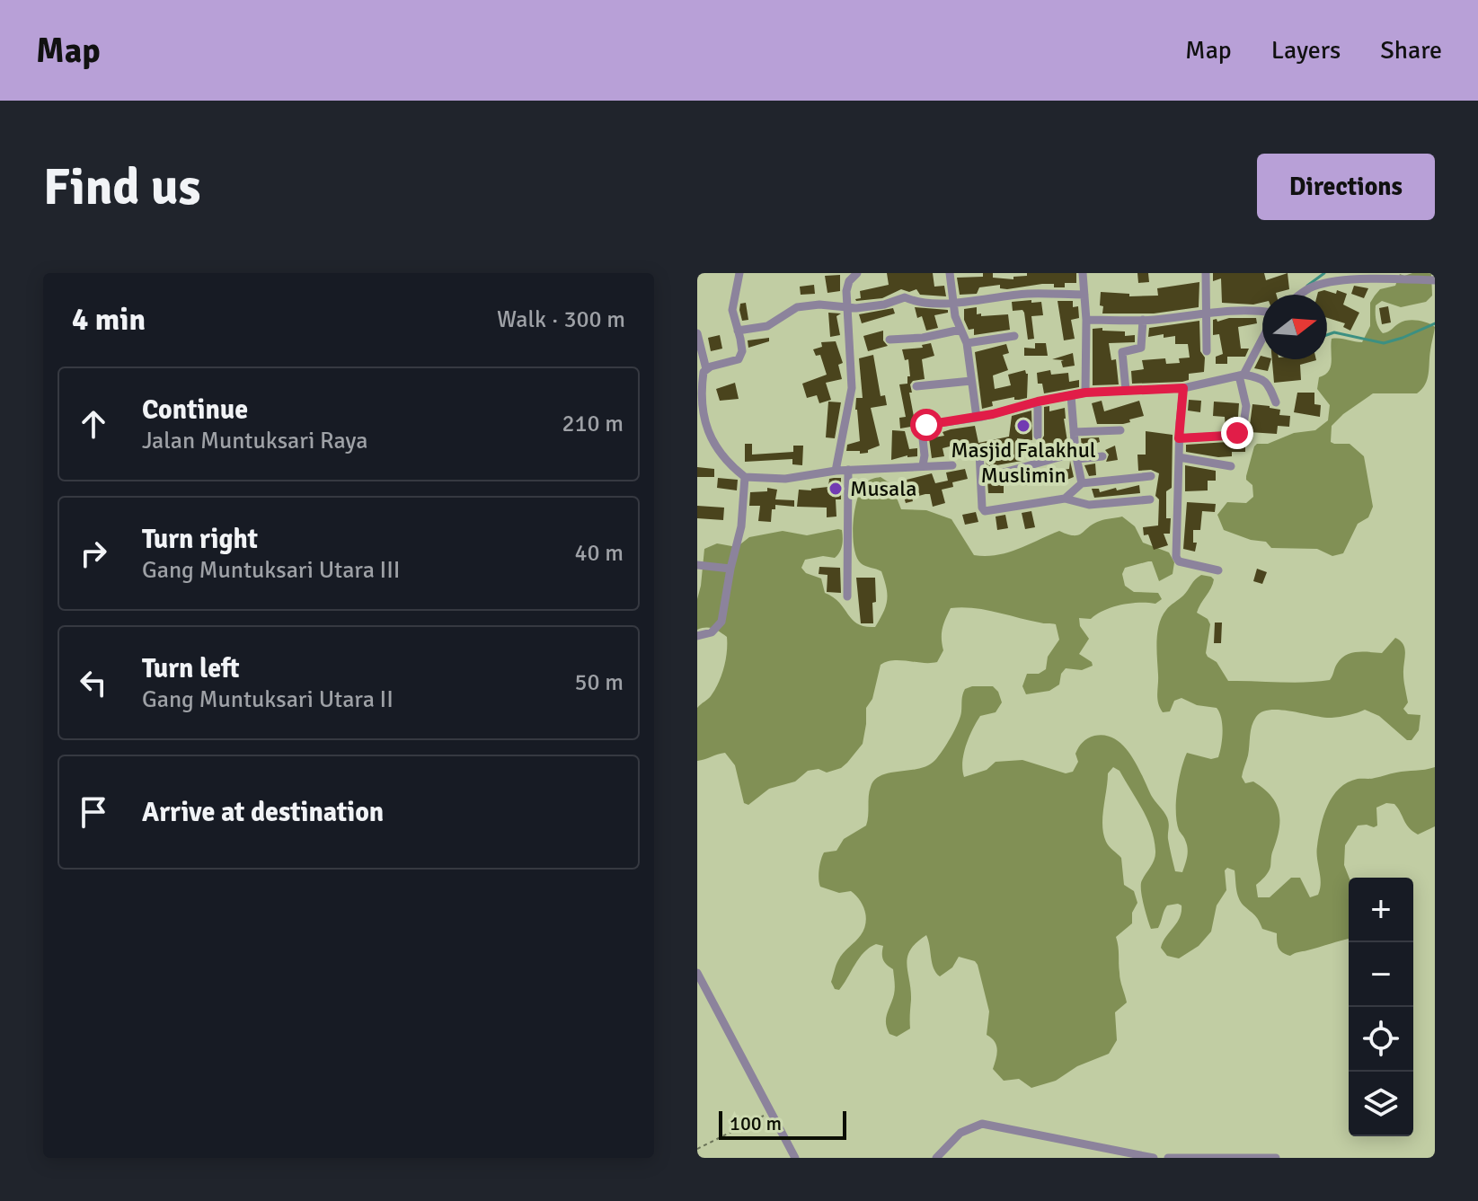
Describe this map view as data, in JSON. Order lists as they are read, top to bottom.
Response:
{
  "places": ["Masjid Falakhul Muslimin", "Musala"],
  "scale_bar": "100 m",
  "north": "right",
  "page": {
    "header": "Map",
    "nav": ["Map", "Layers", "Share"],
    "buttons": "Directions",
    "title": "Find us",
    "heading": ["4 min", "Walk · 300 m"],
    "list": [
      ["Continue", "Jalan Muntuksari Raya", "210 m"],
      ["Turn right", "Gang Muntuksari Utara III", "40 m"],
      ["Turn left", "Gang Muntuksari Utara II", "50 m"],
      "Arrive at destination"
    ],
    "map_buttons": ["+", "−"],
    "scale": "100 m"
  }
}
